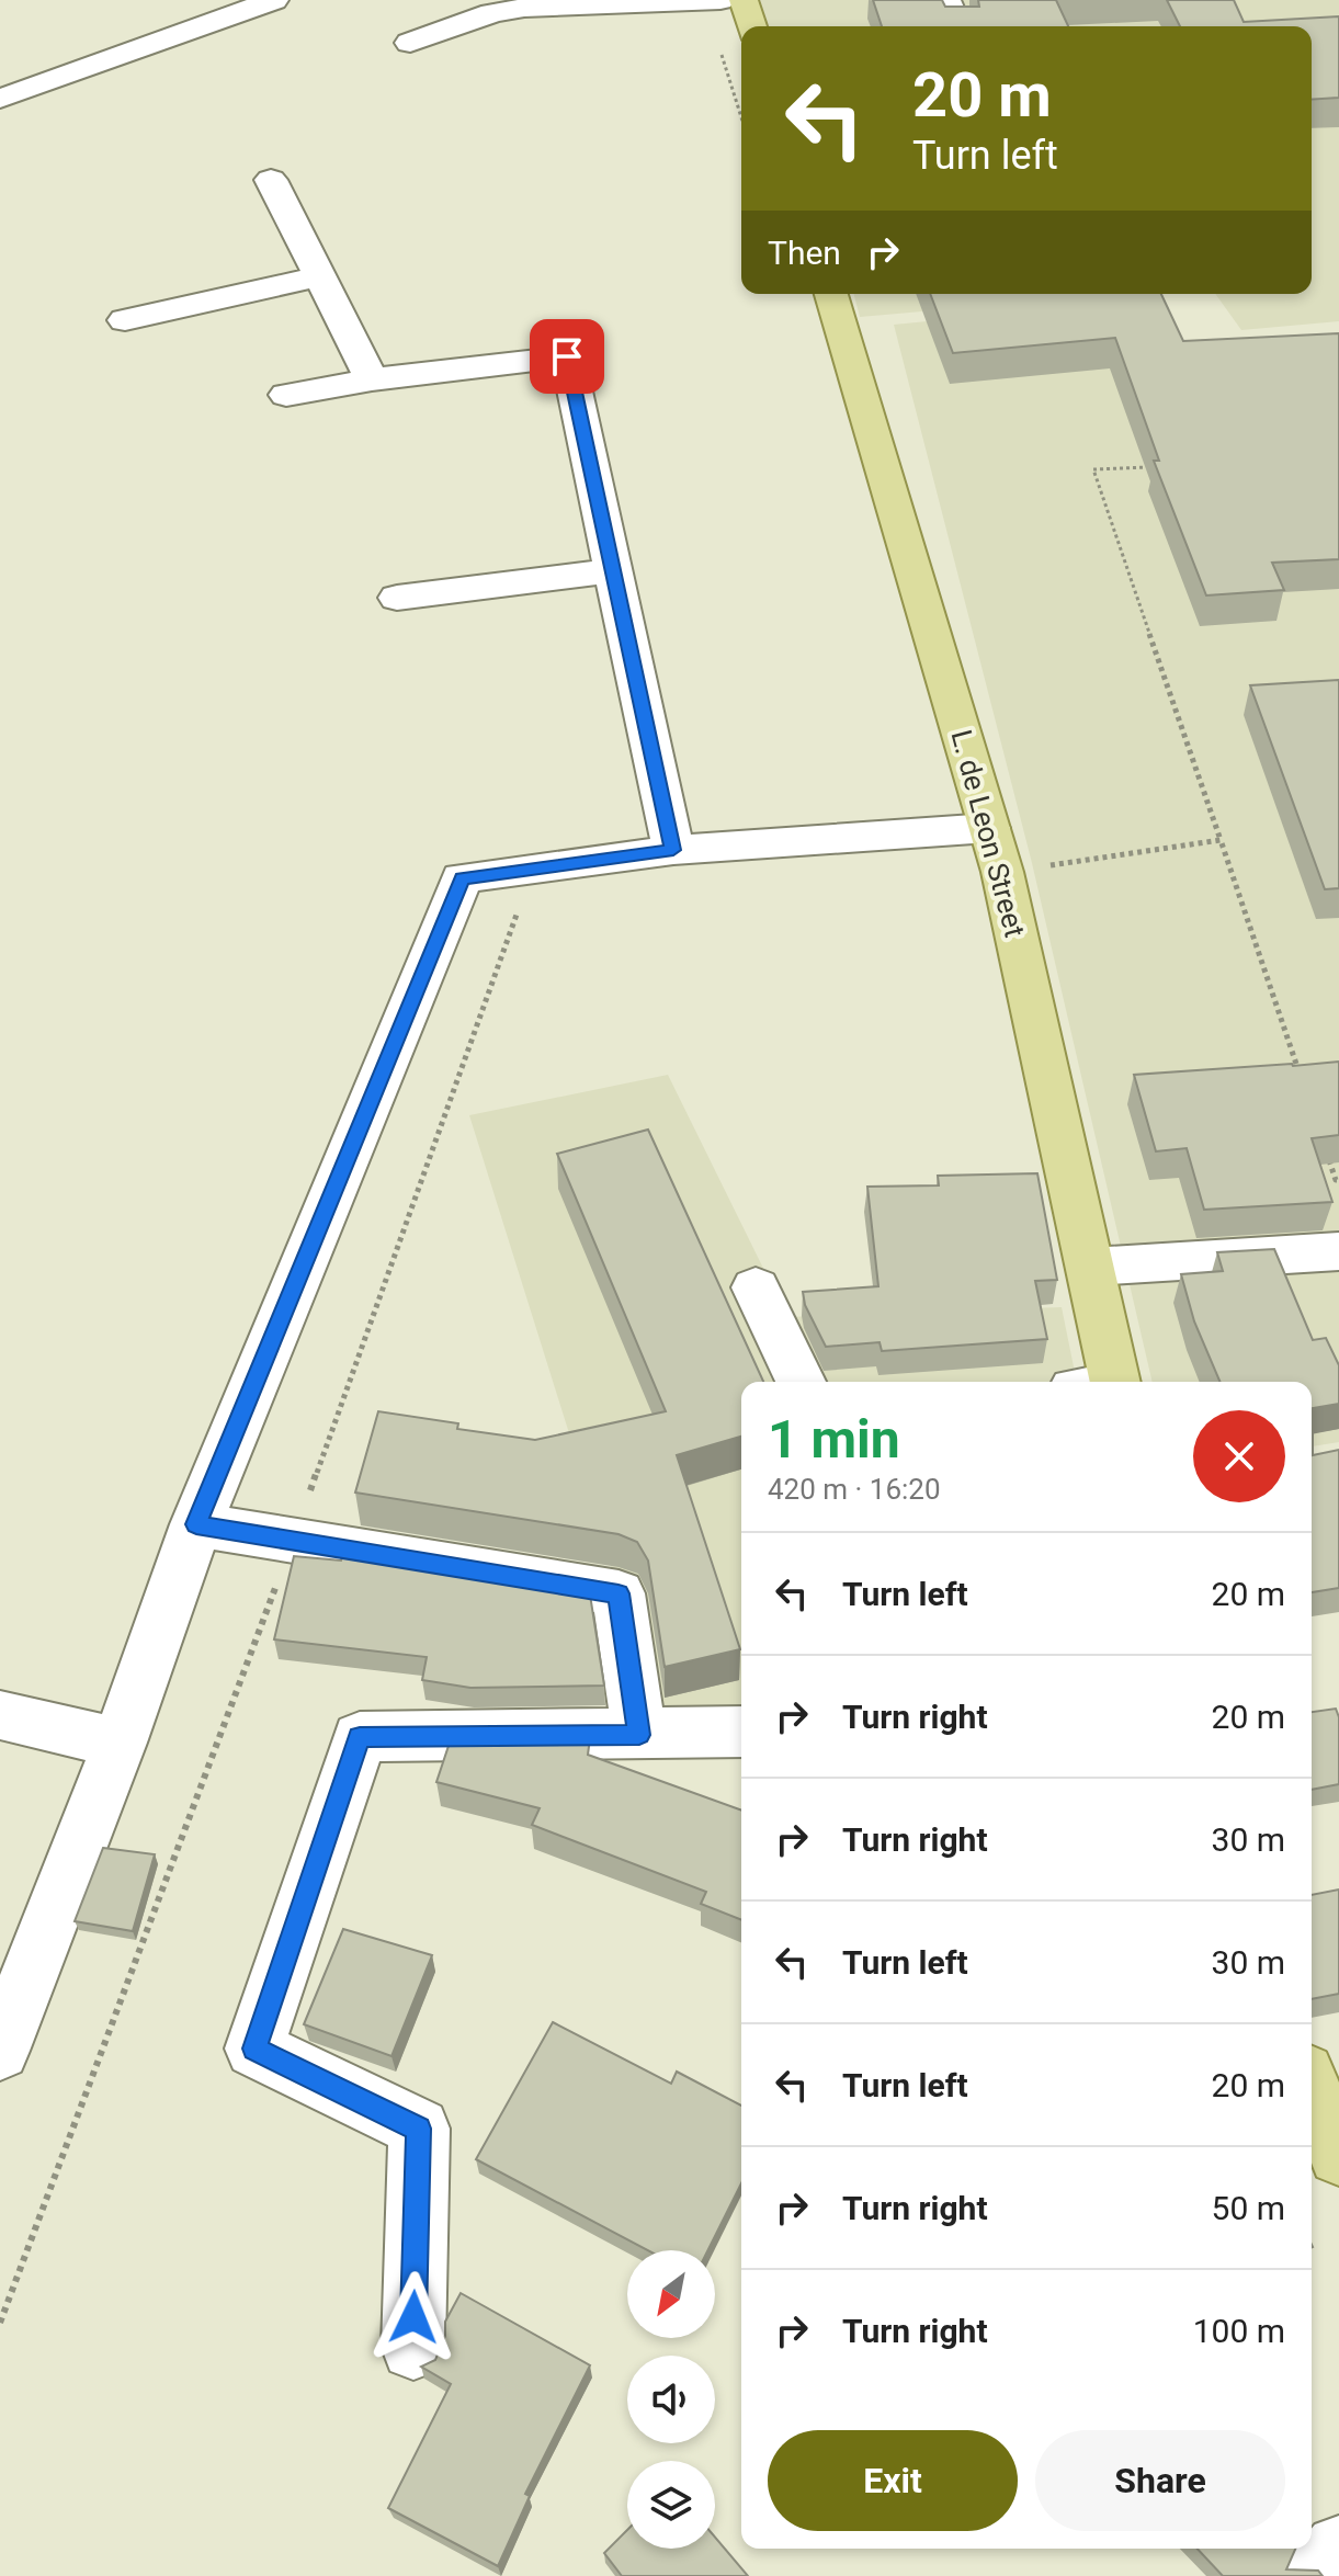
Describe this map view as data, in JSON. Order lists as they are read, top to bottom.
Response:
{
  "streets": {
    "main road": ["L. de Leon Street"]
  },
  "north": "bottom left",
  "page": {
    "turn": ["20 m", "Turn left"],
    "then": "Then",
    "heading": ["1 min", "420 m · 16:20"],
    "list": [
      {
        "name": "Turn left",
        "value": "20 m"
      },
      {
        "name": "Turn right",
        "value": "20 m"
      },
      {
        "name": "Turn right",
        "value": "30 m"
      },
      {
        "name": "Turn left",
        "value": "30 m"
      },
      {
        "name": "Turn left",
        "value": "20 m"
      },
      {
        "name": "Turn right",
        "value": "50 m"
      },
      {
        "name": "Turn right",
        "value": "100 m"
      }
    ],
    "buttons": ["Exit", "Share"]
  }
}
